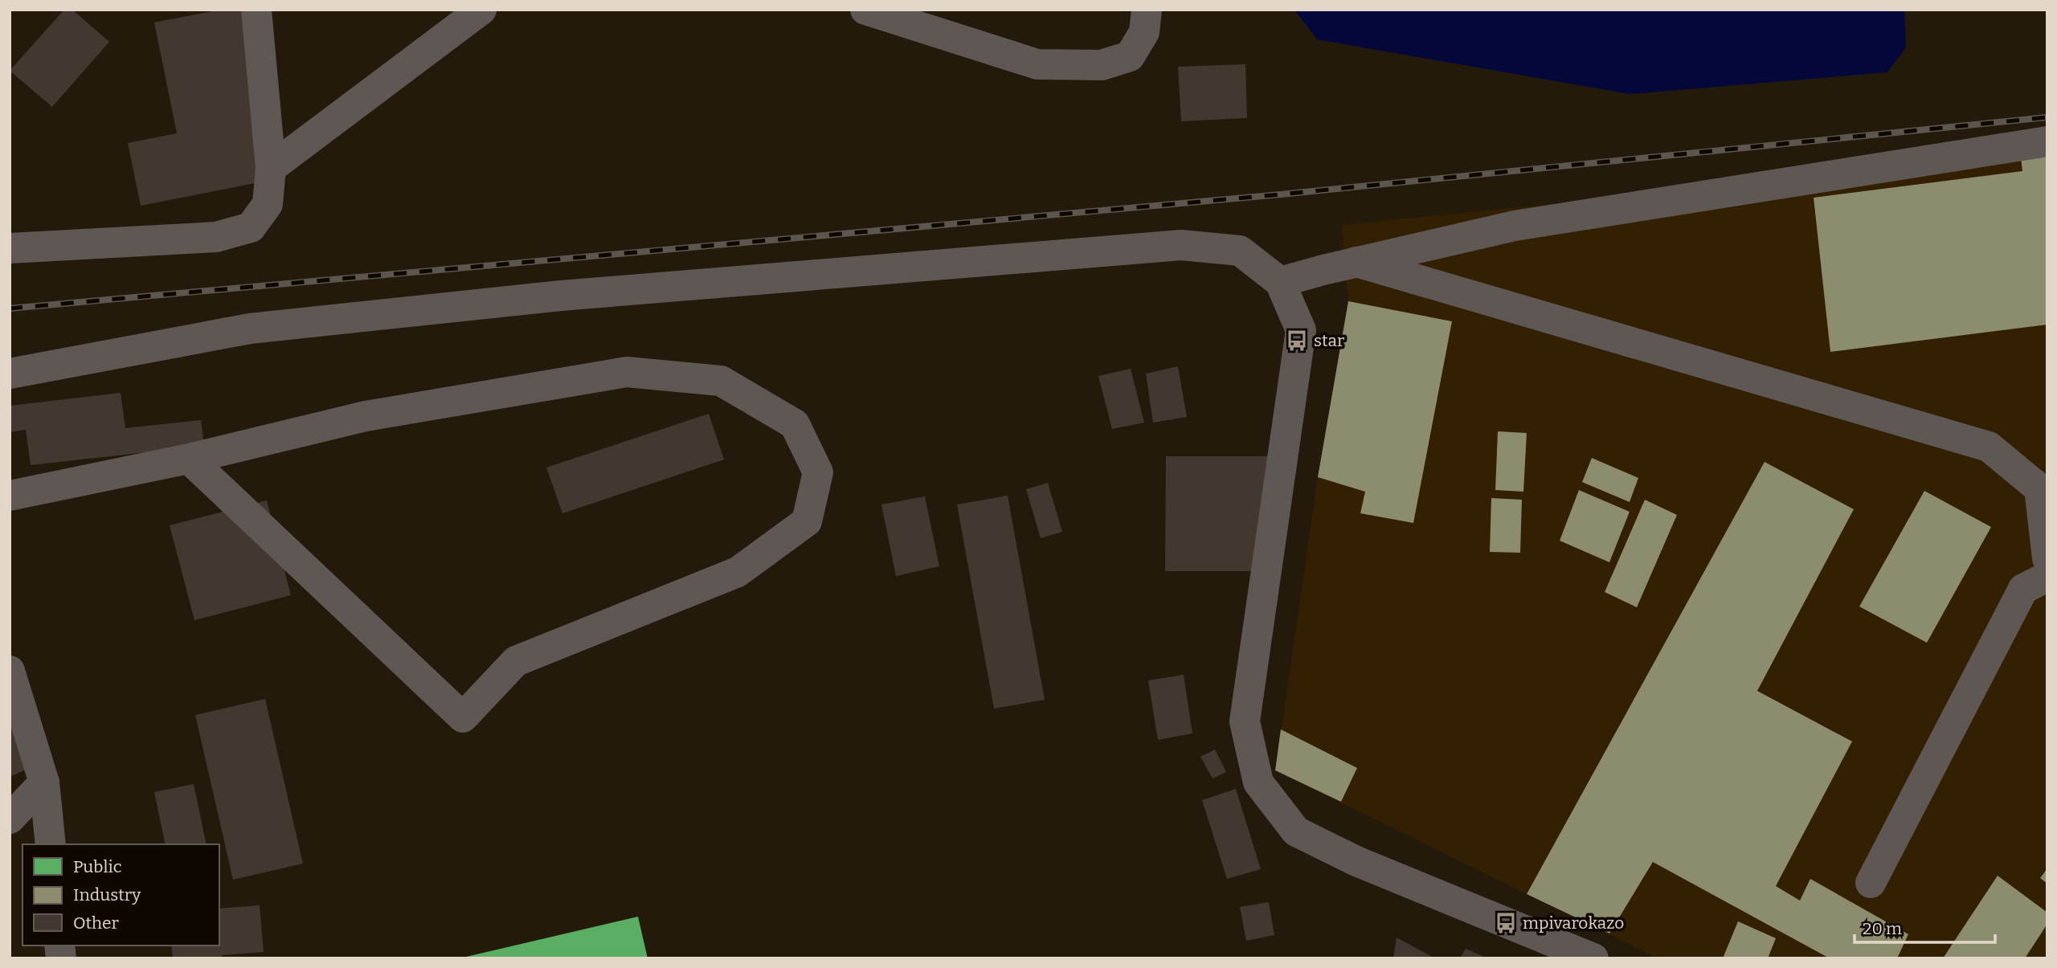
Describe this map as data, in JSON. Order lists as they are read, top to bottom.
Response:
{
  "places": {
    "bus stop": ["star", "mpivarokazo"]
  },
  "legend": ["Public", "Industry", "Other"],
  "scale_bar": "20 m"
}
